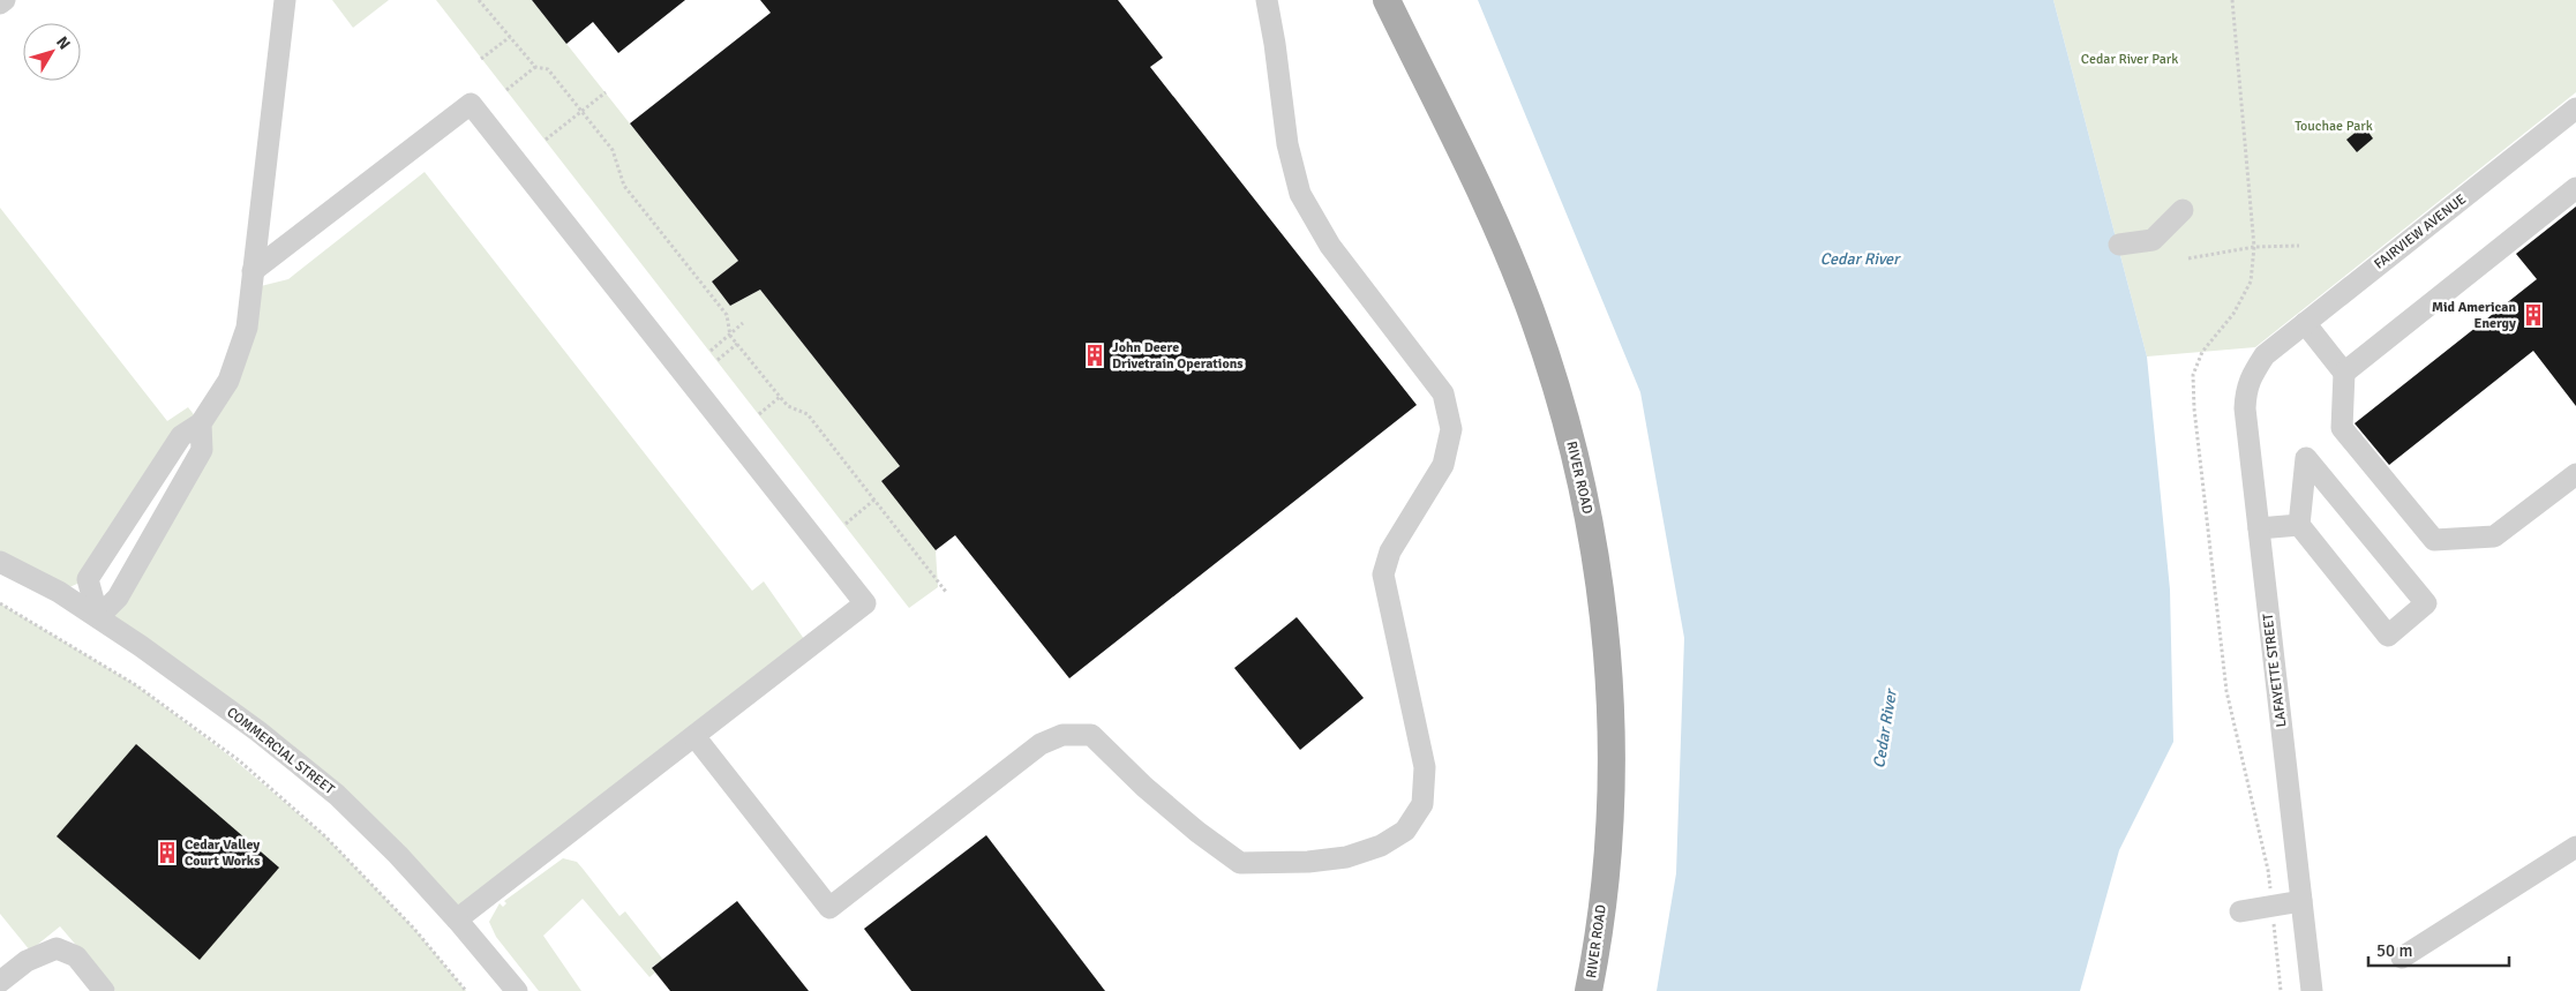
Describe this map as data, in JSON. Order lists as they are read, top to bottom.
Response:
{
  "streets": {
    "main road": ["RIVER ROAD"],
    "street": ["FAIRVIEW AVENUE", "LAFAYETTE STREET", "COMMERCIAL STREET"]
  },
  "crossings": [
    ["FAIRVIEW AVENUE", "LAFAYETTE STREET"]
  ],
  "water": ["Cedar River"],
  "parks": ["Cedar River Park", "Touchae Park"],
  "places": {
    "building": ["Mid American Energy", "John Deere Drivetrain Operations", "Cedar Valley Court Works"]
  },
  "scale_bar": "50 m",
  "north": "top right"
}
